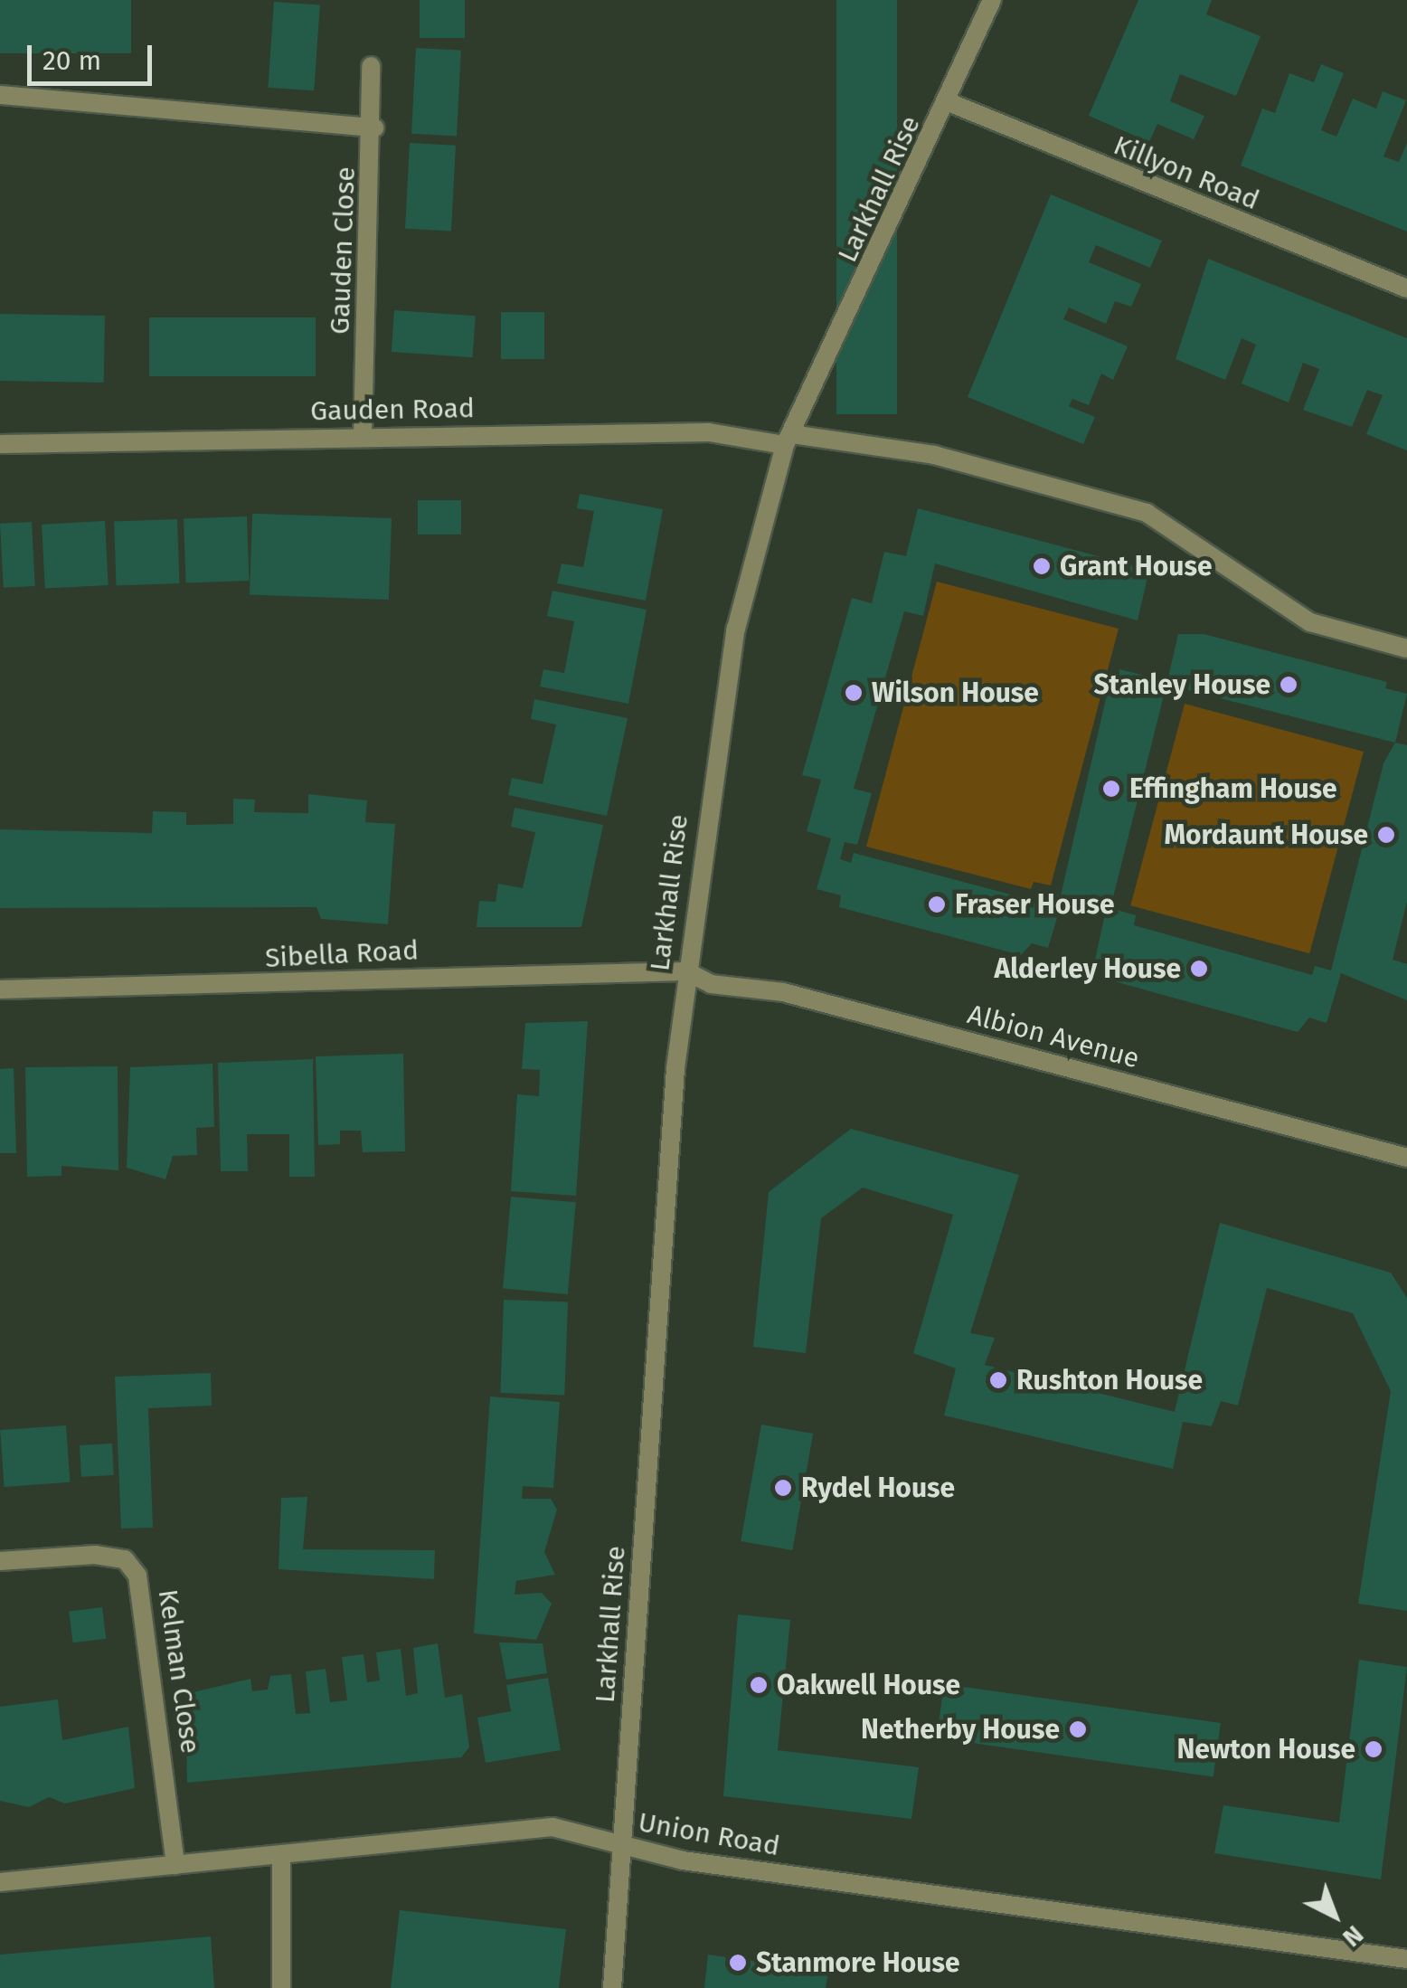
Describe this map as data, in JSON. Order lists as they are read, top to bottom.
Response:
{
  "streets": {
    "street": [
      "Killyon Road",
      "Larkhall Rise",
      "Gauden Close",
      "Gauden Road",
      "Sibella Road",
      "Albion Avenue",
      "Kelman Close",
      "Union Road"
    ]
  },
  "crossings": [
    ["Killyon Road", "Larkhall Rise"],
    ["Larkhall Rise", "Gauden Road"],
    ["Larkhall Rise", "Sibella Road"],
    ["Larkhall Rise", "Albion Avenue"],
    ["Larkhall Rise", "Union Road"],
    ["Gauden Close", "Gauden Road"],
    ["Sibella Road", "Albion Avenue"],
    ["Kelman Close", "Union Road"]
  ],
  "places": [
    "Grant House",
    "Stanley House",
    "Wilson House",
    "Effingham House",
    "Mordaunt House",
    "Fraser House",
    "Alderley House",
    "Rushton House",
    "Rydel House",
    "Oakwell House",
    "Netherby House",
    "Newton House",
    "Stanmore House"
  ],
  "scale_bar": "20 m",
  "north": "bottom right"
}
